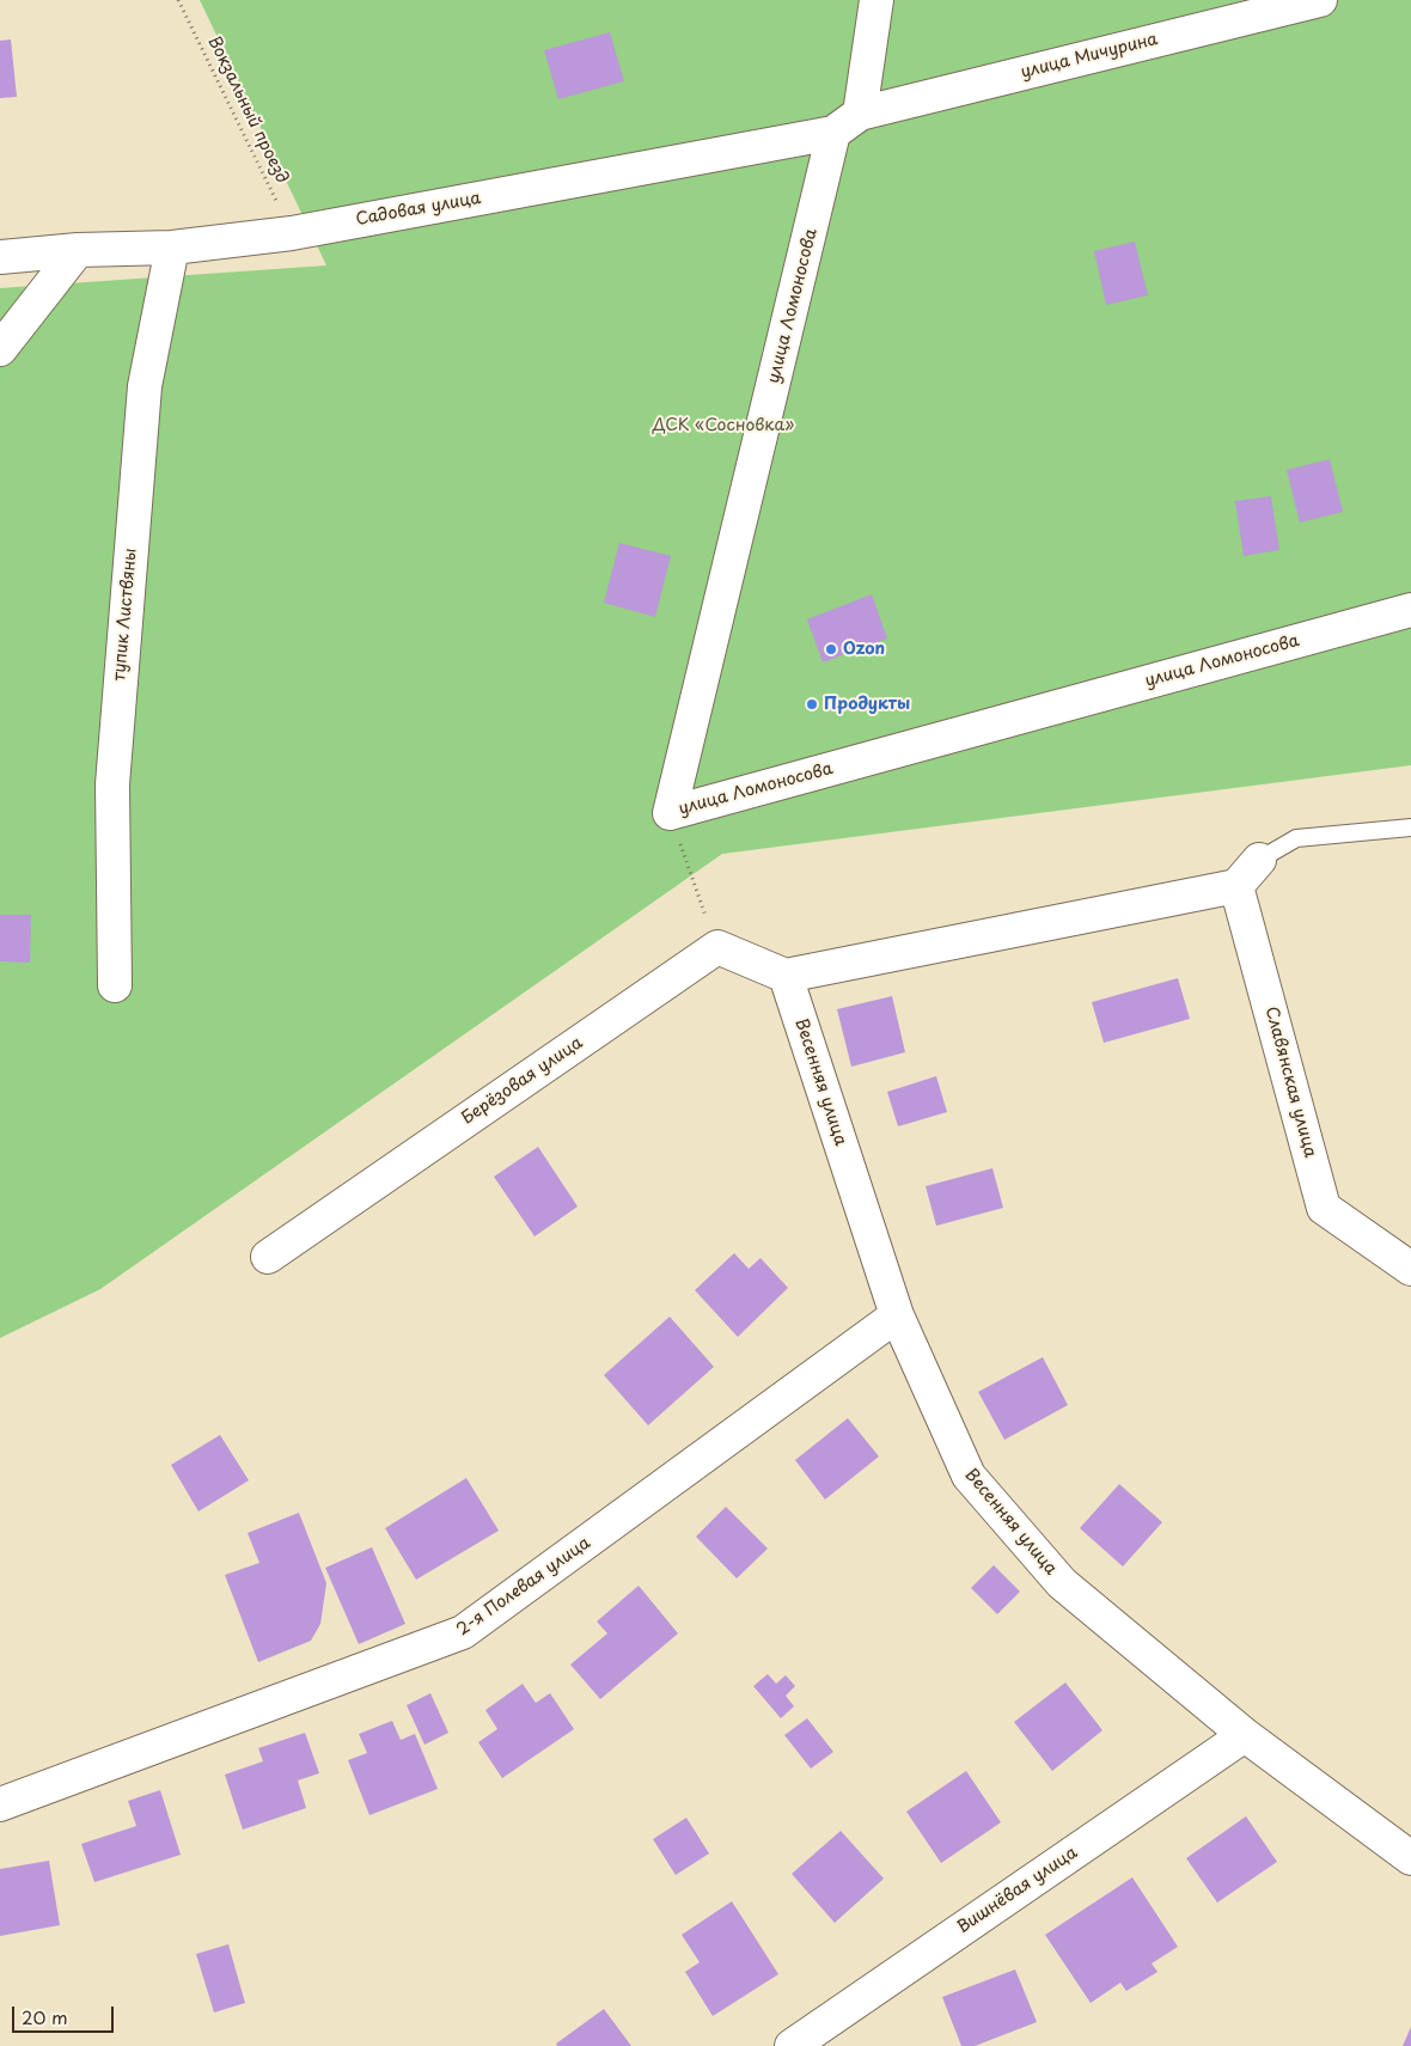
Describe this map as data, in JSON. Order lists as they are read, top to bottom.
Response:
{
  "streets": {
    "street": [
      "улица Мичурина",
      "Садовая улица",
      "улица Ломоносова",
      "тупик Листвяны",
      "Берёзовая улица",
      "Весенняя улица",
      "Славянская улица",
      "2-я Полевая улица",
      "Вишнёвая улица"
    ],
    "path": ["Вокзальный проезд"]
  },
  "crossings": [
    ["Вокзальный проезд", "Садовая улица"],
    ["Садовая улица", "улица Ломоносова"],
    ["Садовая улица", "тупик Листвяны"],
    ["Весенняя улица", "2-я Полевая улица"],
    ["Весенняя улица", "Вишнёвая улица"]
  ],
  "parks": ["ДСК «Сосновка»"],
  "places": ["Ozon", "Продукты"],
  "scale_bar": "20 m"
}
